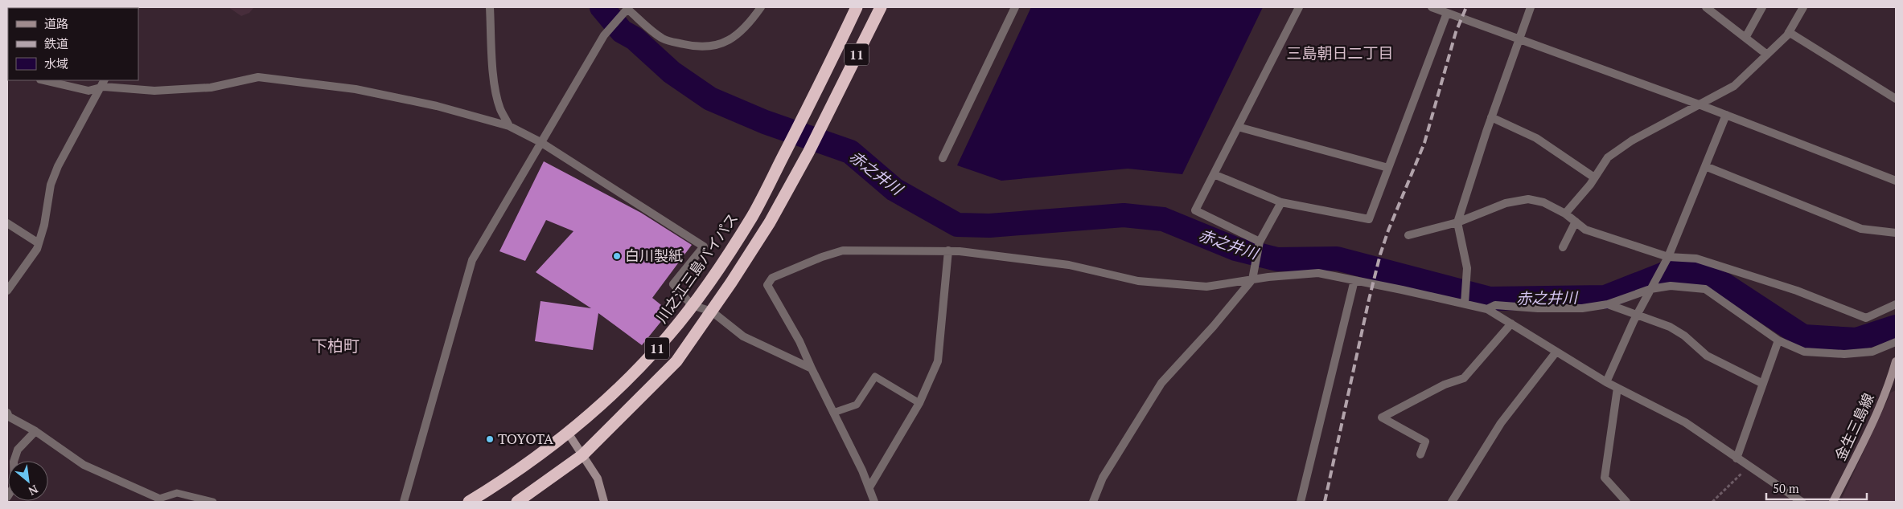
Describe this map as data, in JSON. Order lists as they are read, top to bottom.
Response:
{
  "streets": {
    "highway": ["11", "川之江三島バイパス"],
    "main road": ["金生三島線"]
  },
  "districts": ["三島朝日二丁目", "下柏町"],
  "water": ["赤之井川"],
  "places": ["白川製紙", "TOYOTA"],
  "legend": ["道路", "鉄道", "水域"],
  "scale_bar": "50 m",
  "north": "bottom right"
}
